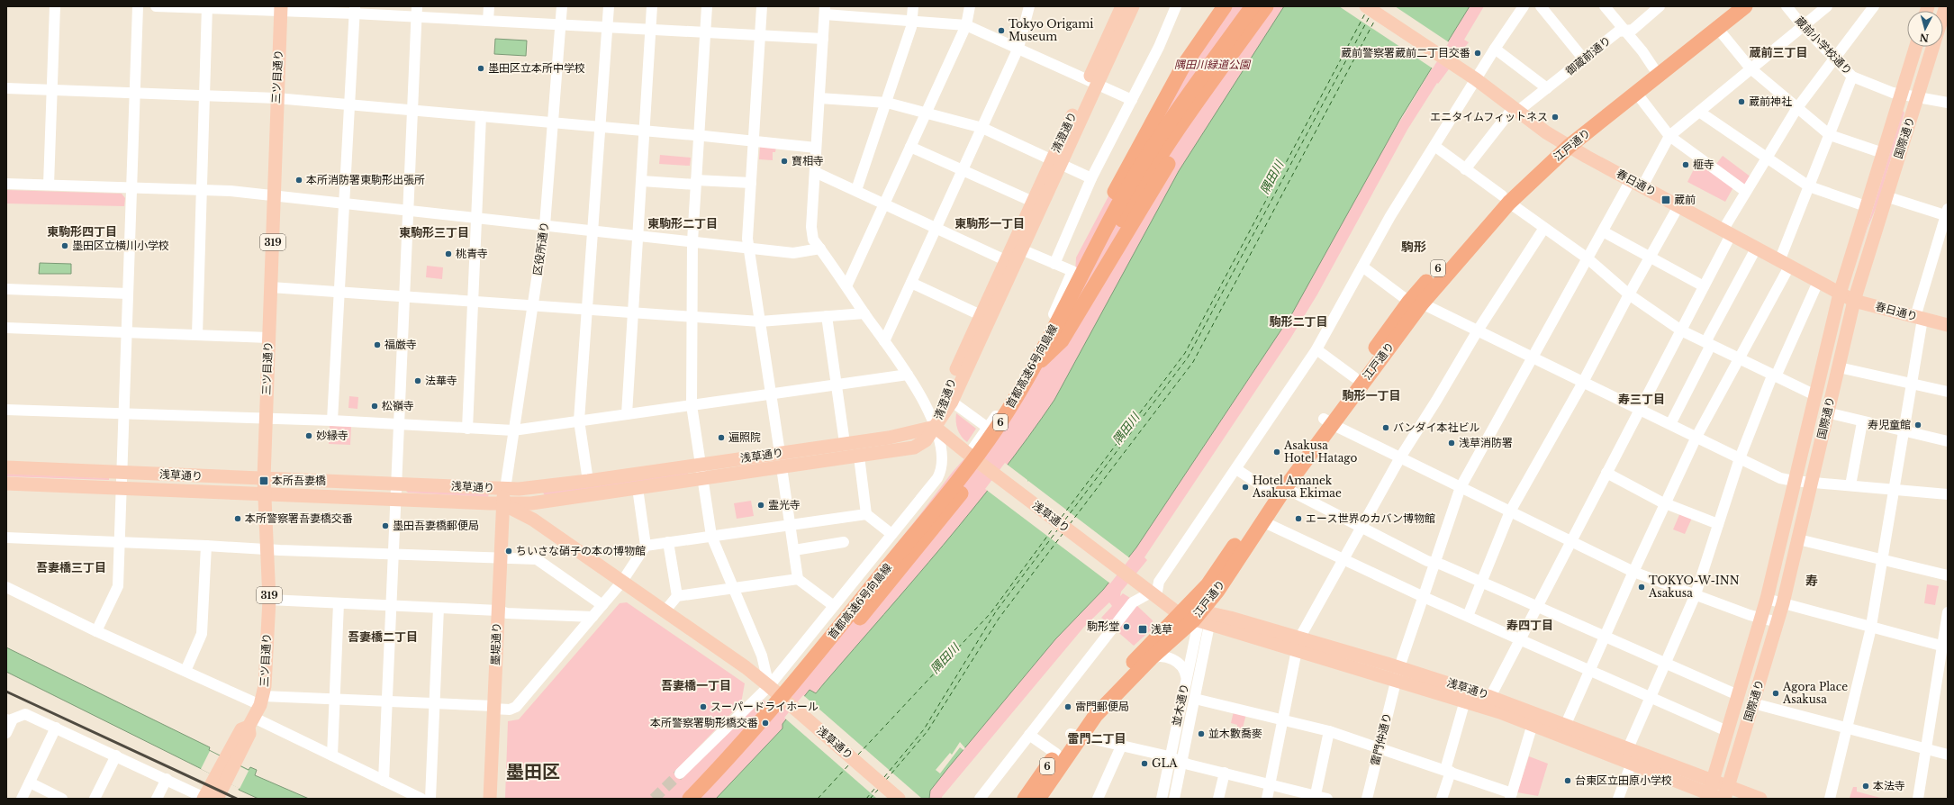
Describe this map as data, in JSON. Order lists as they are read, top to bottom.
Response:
{
  "streets": {
    "highway": ["江戸通り", "6", "首都高速6号向島線"],
    "main road": [
      "三ツ目通り",
      "清澄通り",
      "国際通り",
      "春日通り",
      "319",
      "浅草通り",
      "墨堤通り"
    ],
    "street": [
      "蔵前小学校通り",
      "御蔵前通り",
      "区役所通り",
      "並木通り",
      "雷門仲通り"
    ]
  },
  "crossings": [
    ["蔵前小学校通り", "国際通り"],
    ["御蔵前通り", "春日通り"],
    ["三ツ目通り", "浅草通り"],
    ["清澄通り", "浅草通り"],
    ["国際通り", "春日通り"],
    ["国際通り", "浅草通り"],
    ["江戸通り", "春日通り"],
    ["江戸通り", "浅草通り"],
    ["江戸通り", "並木通り"],
    ["春日通り", "雷門仲通り"],
    ["区役所通り", "浅草通り"],
    ["区役所通り", "墨堤通り"],
    ["浅草通り", "墨堤通り"],
    ["浅草通り", "並木通り"],
    ["浅草通り", "雷門仲通り"]
  ],
  "districts": [
    "蔵前三丁目",
    "東駒形二丁目",
    "東駒形一丁目",
    "東駒形四丁目",
    "東駒形三丁目",
    "駒形",
    "駒形二丁目",
    "駒形一丁目",
    "寿三丁目",
    "吾妻橋三丁目",
    "寿",
    "寿四丁目",
    "吾妻橋二丁目",
    "吾妻橋一丁目",
    "雷門二丁目",
    "墨田区"
  ],
  "water": ["隅田川"],
  "parks": ["隅田川緑道公園"],
  "places": {
    "other": [
      "Tokyo Origami Museum",
      "蔵前警察署蔵前二丁目交番",
      "墨田区立本所中学校",
      "蔵前神社",
      "エニタイムフィットネス",
      "寶相寺",
      "榧寺",
      "本所消防署東駒形出張所",
      "墨田区立横川小学校",
      "桃青寺",
      "福厳寺",
      "法華寺",
      "松嶺寺",
      "寿児童館",
      "バンダイ本社ビル",
      "妙縁寺",
      "遍照院",
      "浅草消防署",
      "Asakusa Hotel Hatago",
      "Hotel Amanek Asakusa Ekimae",
      "霊光寺",
      "本所警察署吾妻橋交番",
      "エース世界のカバン博物館",
      "墨田吾妻橋郵便局",
      "ちいさな硝子の本の博物館",
      "TOKYO-W-INN Asakusa",
      "駒形堂",
      "Agora Place Asakusa",
      "スーパードライホール",
      "雷門郵便局",
      "本所警察署駒形橋交番",
      "並木數喬麥",
      "GLA",
      "台東区立田原小学校",
      "本法寺"
    ],
    "transit": ["蔵前", "本所吾妻橋", "浅草"]
  },
  "north": "bottom"
}
